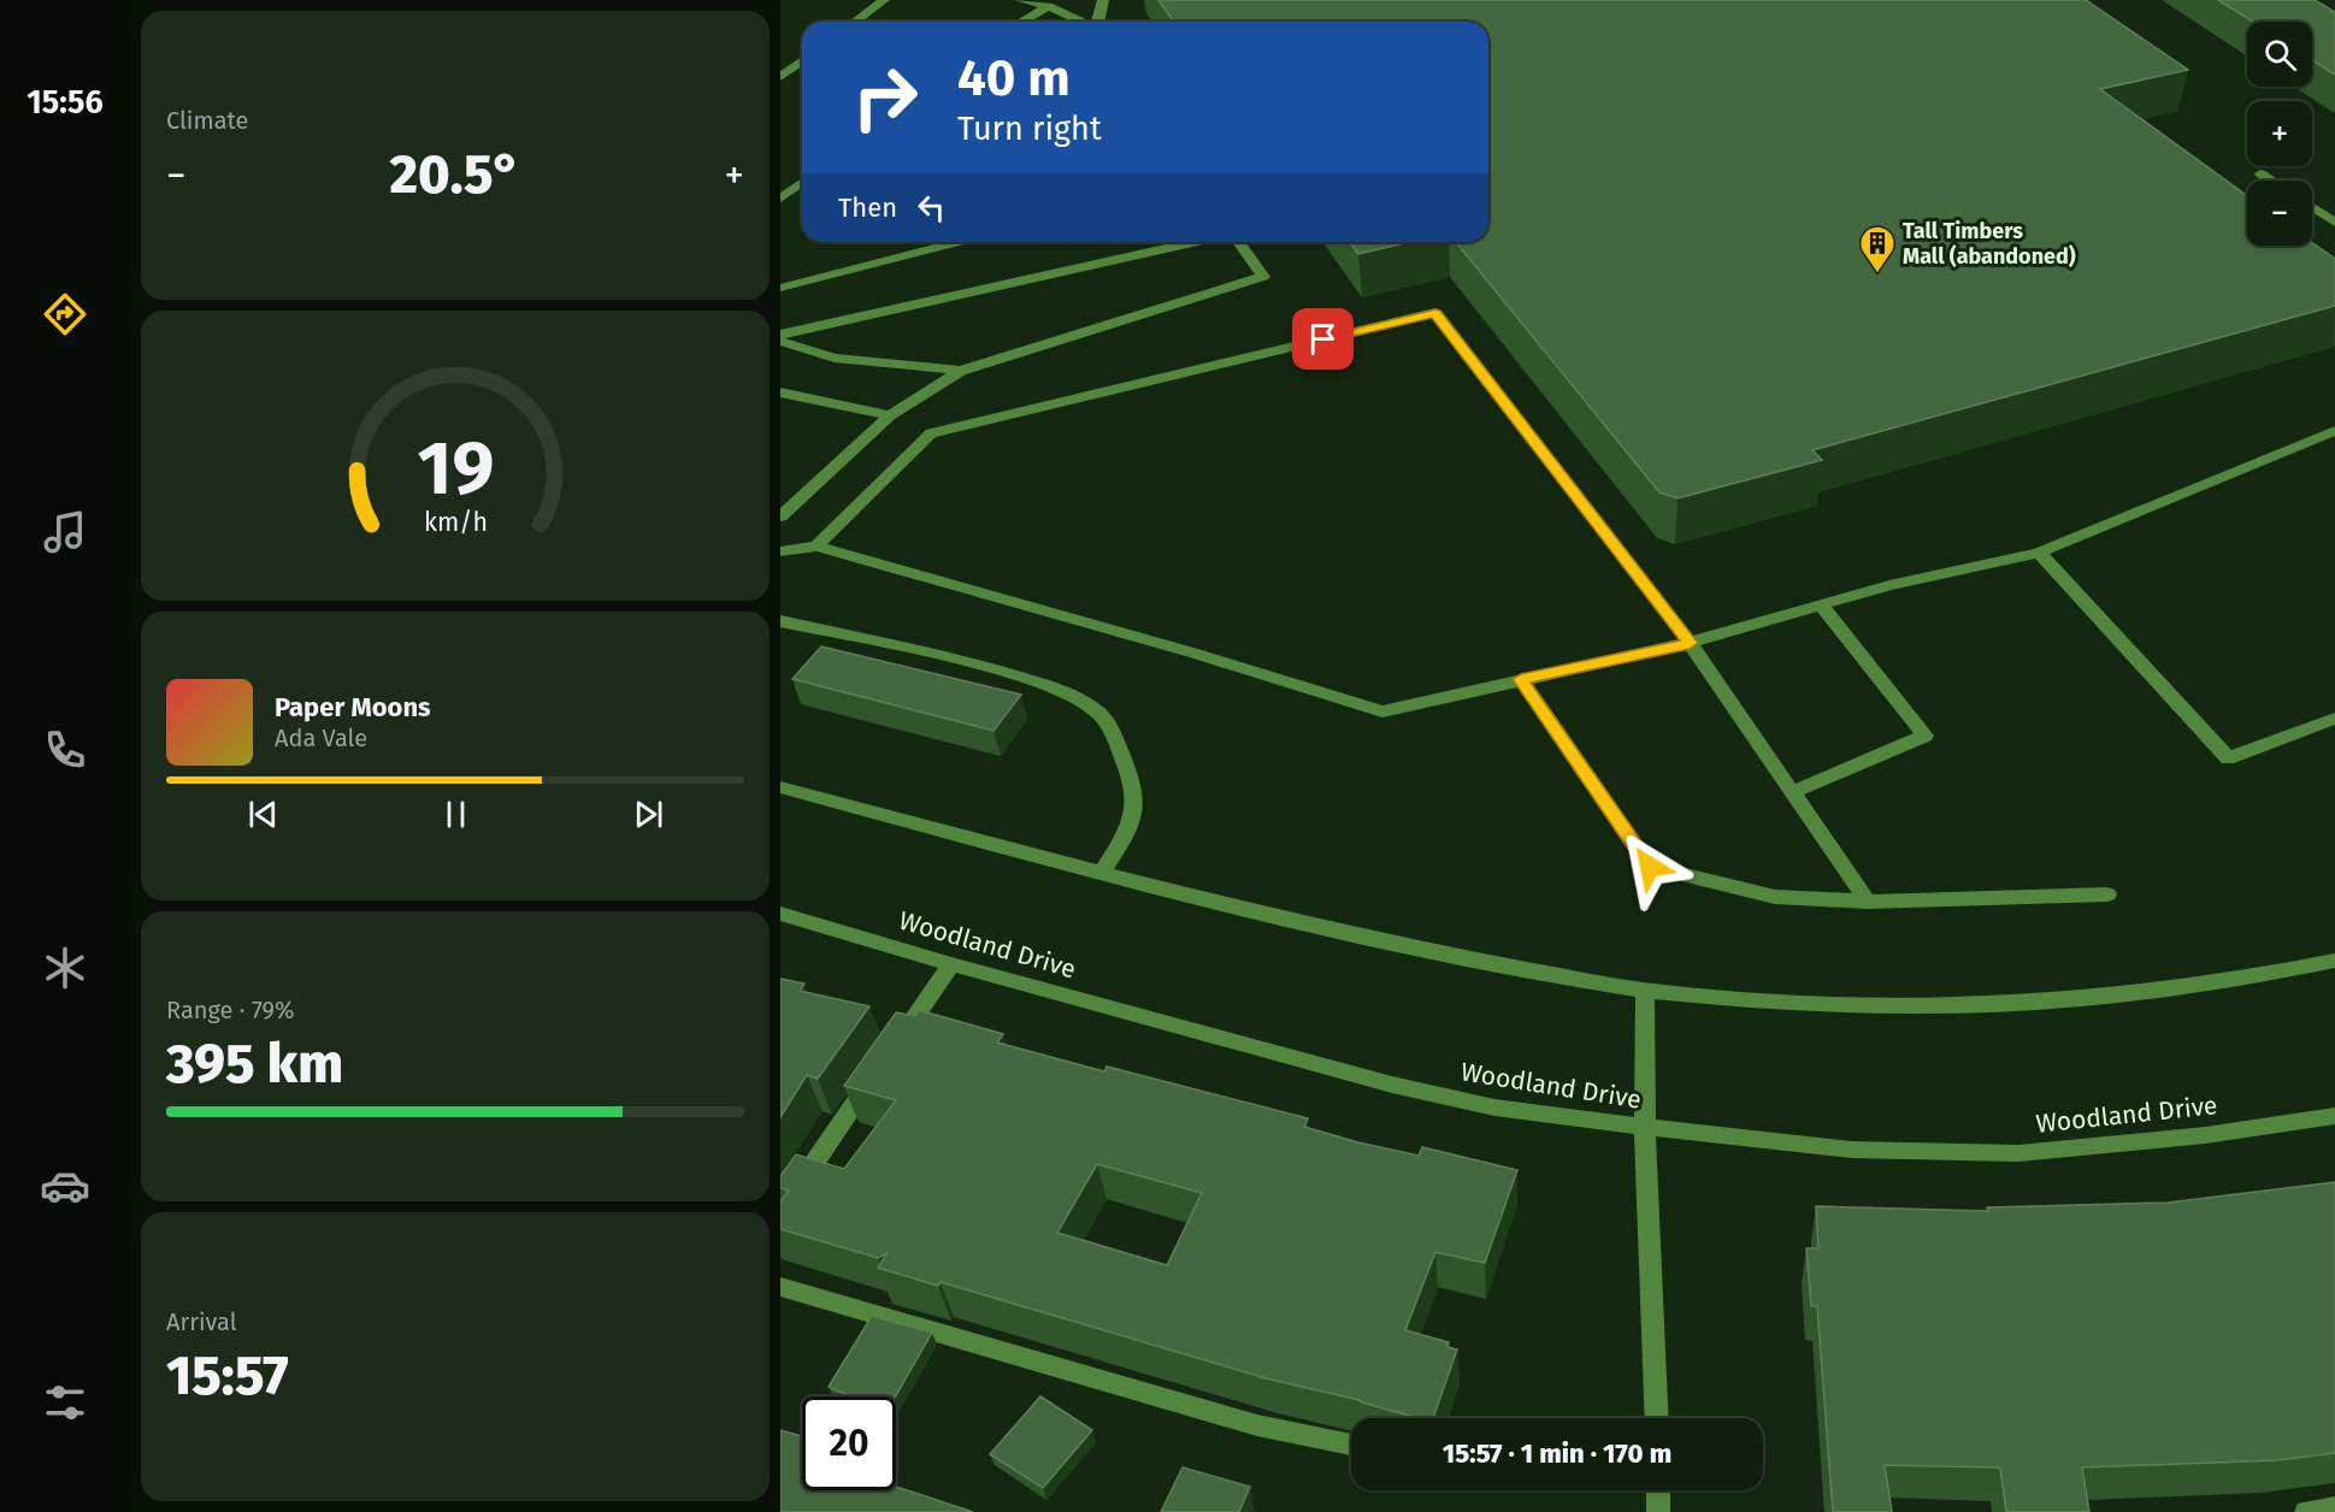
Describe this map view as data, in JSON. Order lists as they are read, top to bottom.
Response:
{
  "streets": {
    "street": ["Woodland Drive"]
  },
  "places": {
    "building": ["Tall Timbers Mall (abandoned)"]
  },
  "page": {
    "tabs": "15:56",
    "tile": [
      "Climate",
      ["Range · 79%", "395 km"],
      ["Arrival", "15:57"]
    ],
    "map_buttons": ["+", "−"],
    "turn": ["40 m", "Turn right"],
    "heat": ["−", "20.5°", "+"],
    "then": "Then",
    "song": ["Paper Moons", "Ada Vale"],
    "limit": "20",
    "trip": "15:57 · 1 min · 170 m",
    "gauge": ["19", "km/h"]
  }
}
